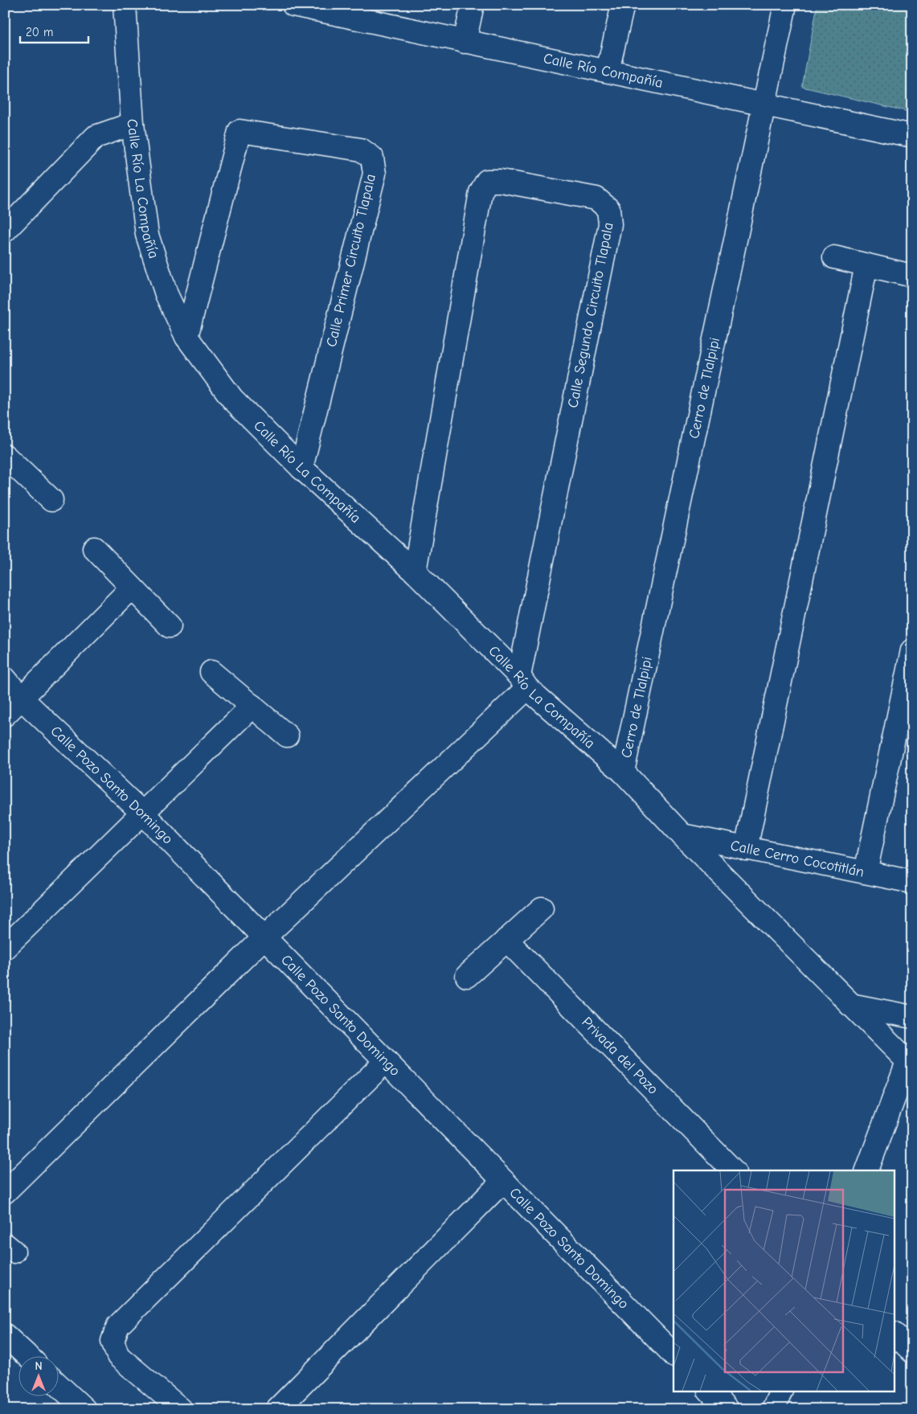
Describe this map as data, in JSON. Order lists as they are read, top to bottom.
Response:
{
  "streets": {
    "street": [
      "Calle Río Compañía",
      "Calle Río La Compañía",
      "Calle Primer Circuito Tlapala",
      "Calle Segundo Circuito Tlapala",
      "Cerro de Tlalpipi",
      "Calle Pozo Santo Domingo",
      "Calle Cerro Cocotitlán",
      "Privada del Pozo"
    ]
  },
  "crossings": [
    ["Calle Río Compañía", "Cerro de Tlalpipi"],
    ["Calle Río La Compañía", "Calle Primer Circuito Tlapala"],
    ["Calle Río La Compañía", "Calle Segundo Circuito Tlapala"],
    ["Calle Río La Compañía", "Cerro de Tlalpipi"],
    ["Calle Río La Compañía", "Calle Cerro Cocotitlán"]
  ],
  "scale_bar": "20 m",
  "north": "top"
}
